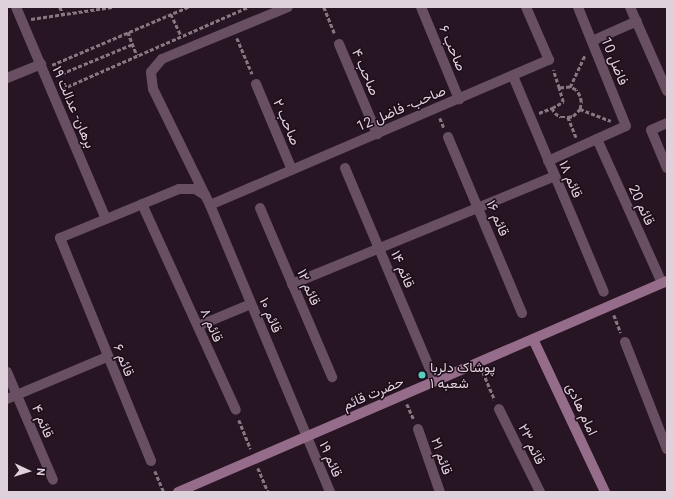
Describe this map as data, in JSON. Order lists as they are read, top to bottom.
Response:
{
  "streets": {
    "street": [
      "صاحب ۶",
      "فاضل 10",
      "صاحب ۴",
      "برهان- عدالت ۱۹",
      "صاحب- فاضل 12",
      "صاحب ۲",
      "قائم ۱۸",
      "قائم 20",
      "قائم ۱۶",
      "قائم ۱۴",
      "قائم ۱۲",
      "قائم ۱۰",
      "قائم ۸",
      "قائم ۶",
      "حضرت قائم",
      "امام هادی",
      "قائم ۴",
      "قائم ۲۳",
      "قائم ۲۱",
      "قائم ۱۹"
    ]
  },
  "crossings": [
    ["صاحب ۶", "صاحب- فاضل 12"],
    ["صاحب ۴", "صاحب- فاضل 12"],
    ["برهان- عدالت ۱۹", "قائم ۶"],
    ["صاحب- فاضل 12", "صاحب ۲"],
    ["صاحب- فاضل 12", "قائم ۱۸"],
    ["صاحب- فاضل 12", "قائم ۱۰"],
    ["قائم 20", "حضرت قائم"],
    ["قائم ۱۴", "حضرت قائم"],
    ["قائم ۱۰", "حضرت قائم"],
    ["قائم ۱۰", "قائم ۱۹"],
    ["حضرت قائم", "امام هادی"],
    ["حضرت قائم", "قائم ۱۹"]
  ],
  "places": ["پوشاک دلربا شعبه ۱"],
  "north": "right"
}
